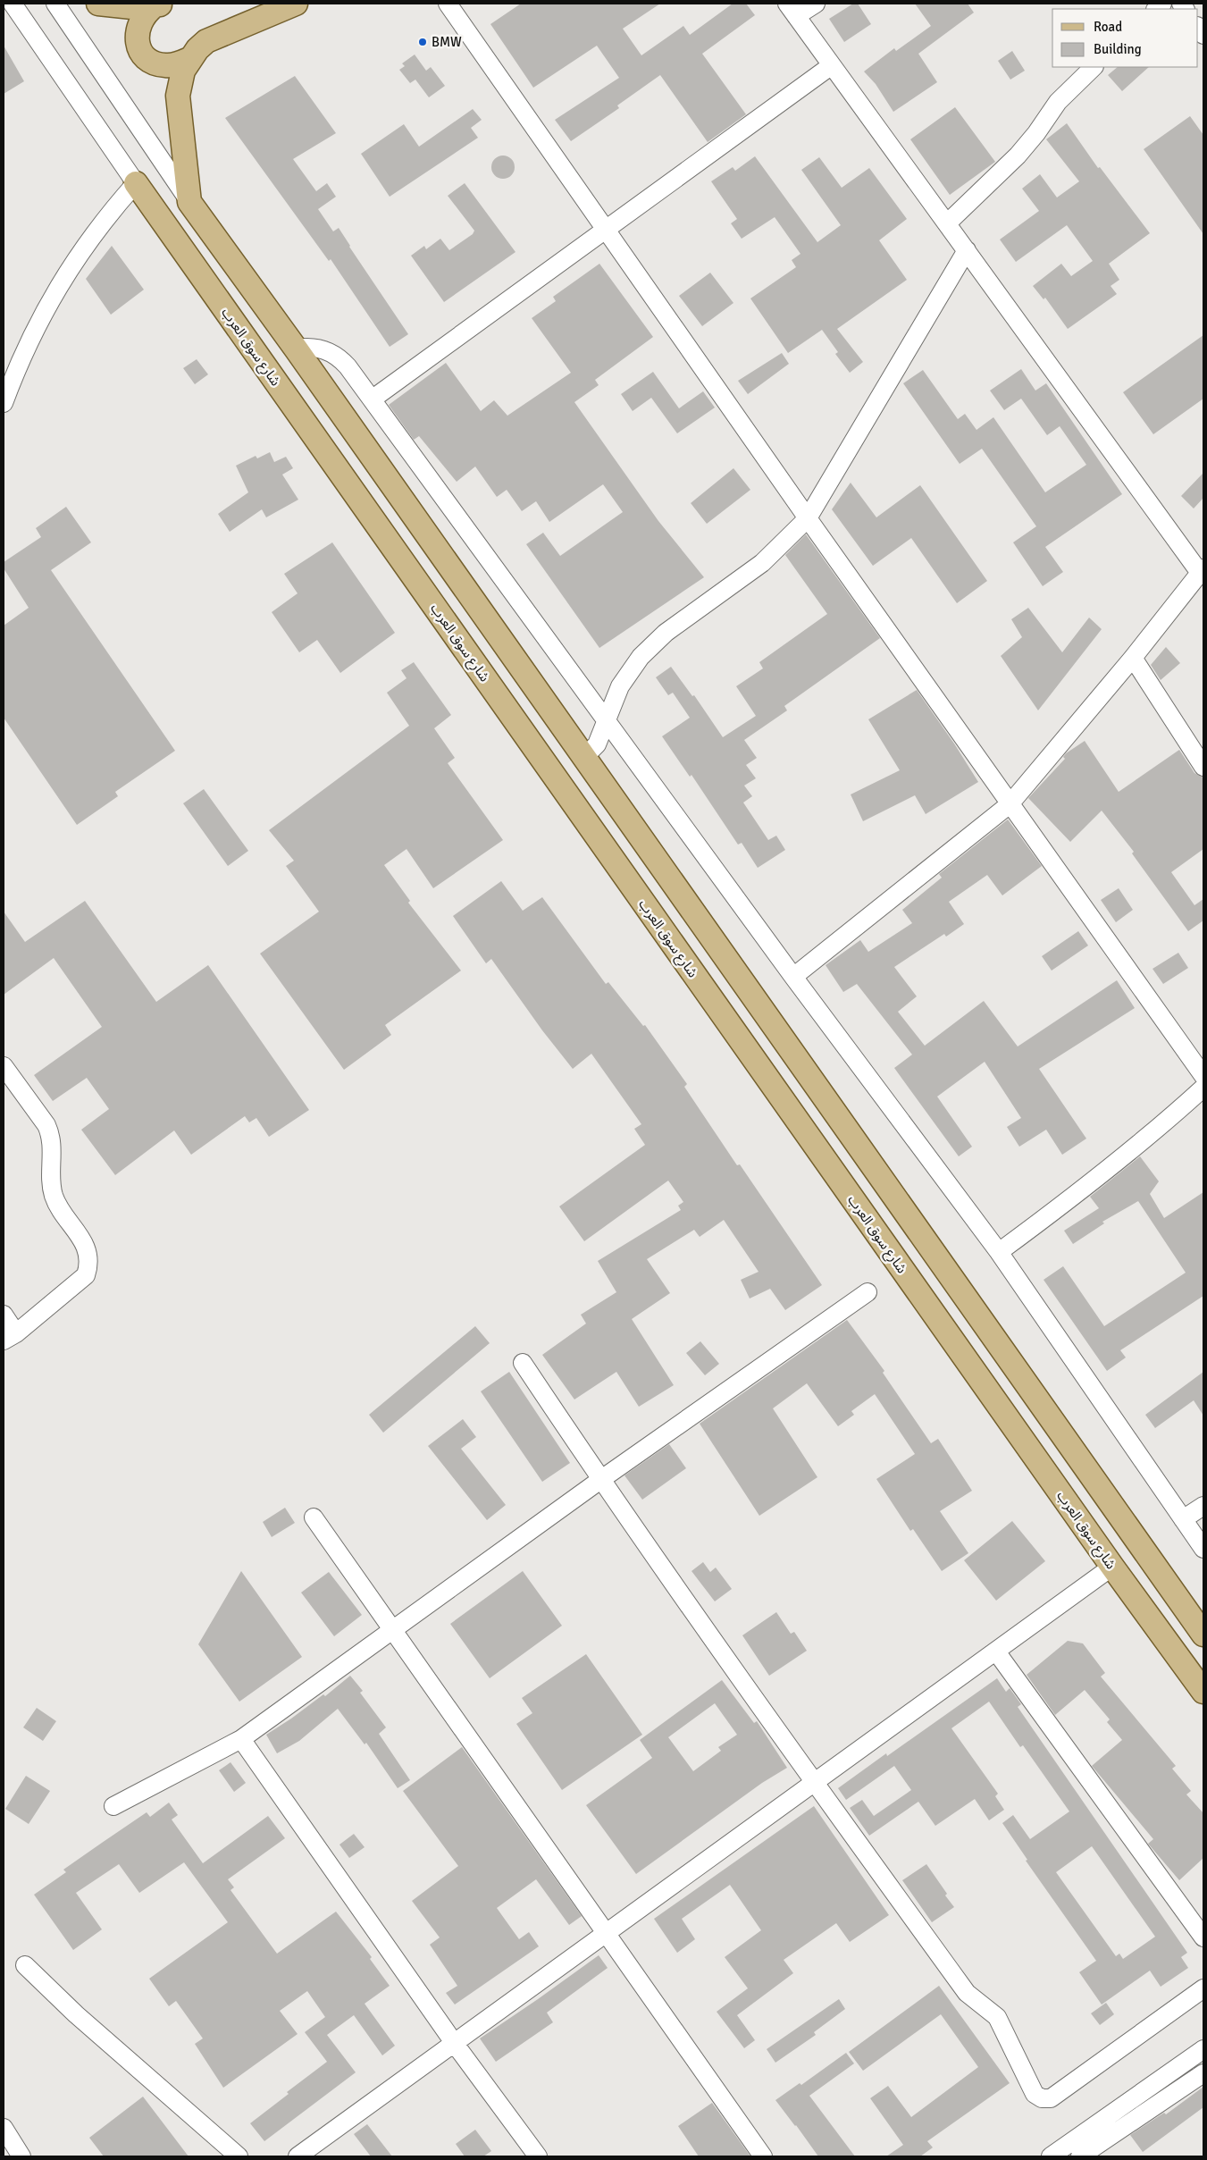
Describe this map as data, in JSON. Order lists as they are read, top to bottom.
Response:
{
  "streets": {
    "main road": ["شارع سوق العرب"]
  },
  "places": ["BMW"],
  "legend": ["Road", "Building"]
}
